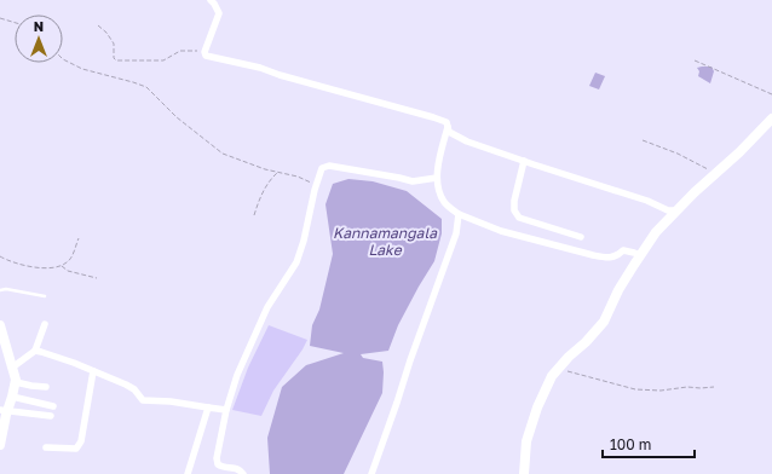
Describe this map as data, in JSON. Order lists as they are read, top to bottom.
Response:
{
  "water": ["Kannamangala Lake"],
  "scale_bar": "100 m",
  "north": "top"
}
